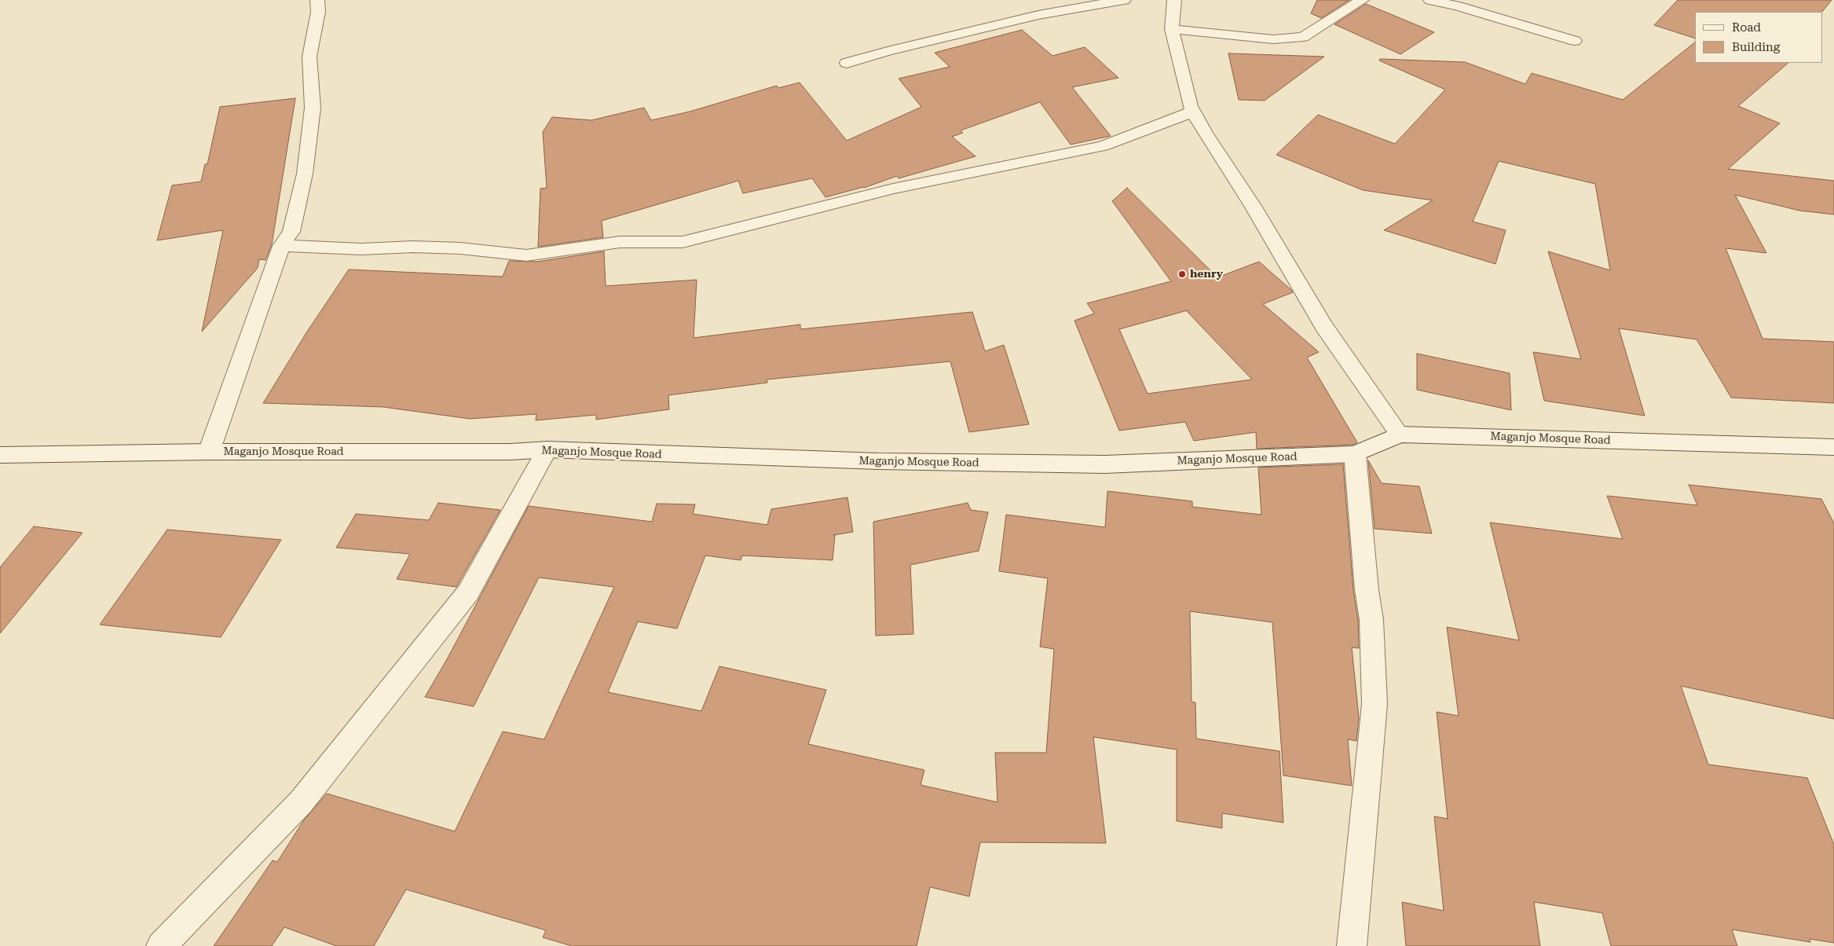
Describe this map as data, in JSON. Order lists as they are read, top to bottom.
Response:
{
  "streets": {
    "street": ["Maganjo Mosque Road"]
  },
  "places": ["henry"],
  "legend": ["Road", "Building"]
}
